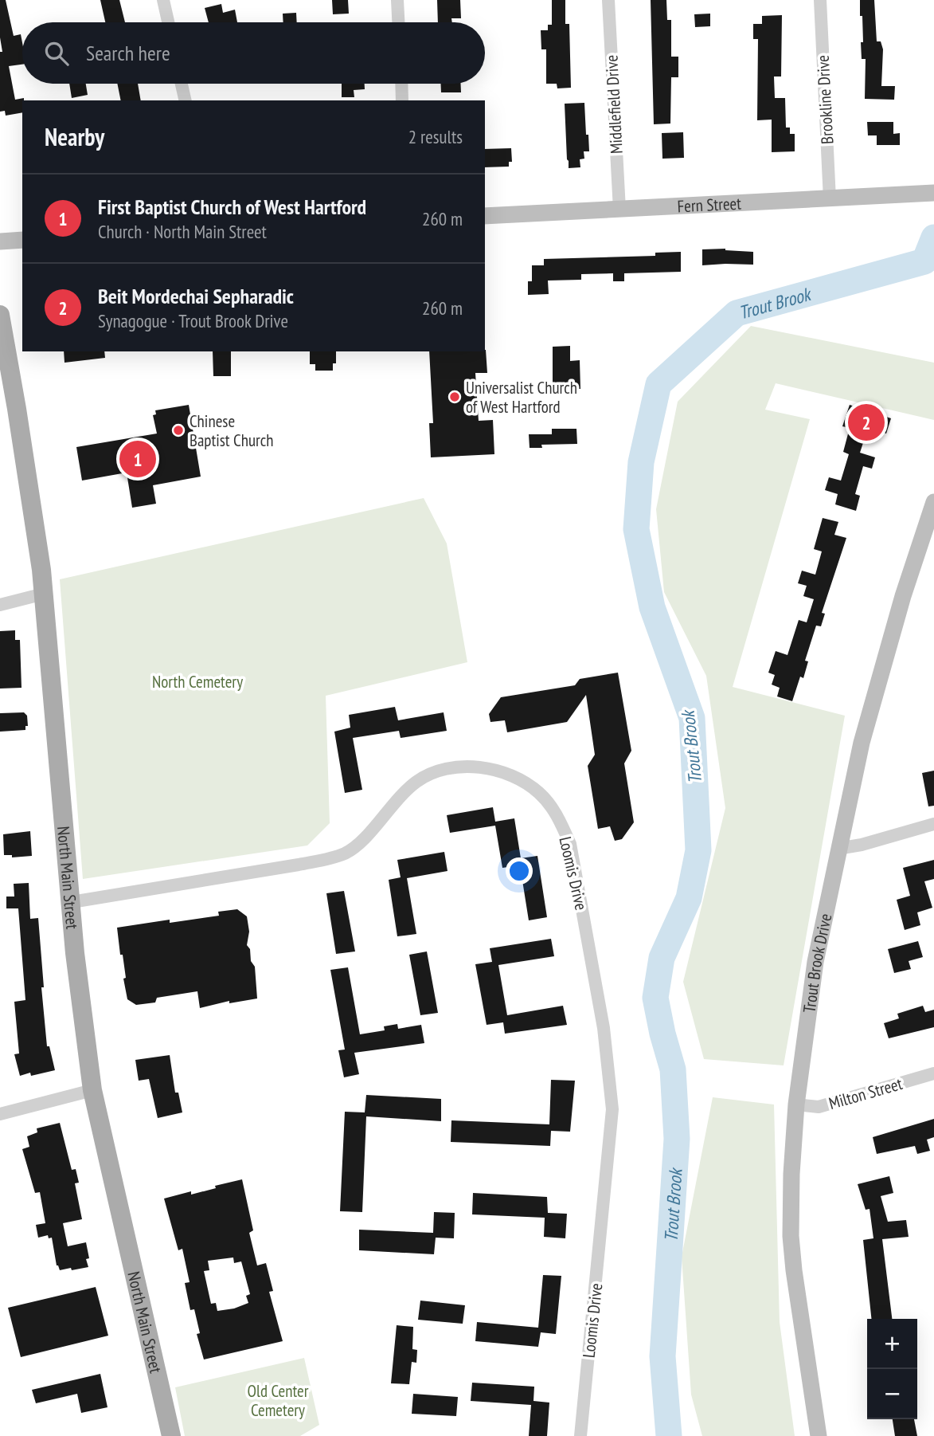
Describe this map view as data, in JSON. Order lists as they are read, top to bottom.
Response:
{
  "streets": {
    "main road": ["Fern Street", "North Main Street", "Trout Brook Drive"],
    "street": [
      "Brookline Drive",
      "Middlefield Drive",
      "Loomis Drive",
      "Milton Street"
    ]
  },
  "crossings": [
    ["Brookline Drive", "Fern Street"],
    ["Middlefield Drive", "Fern Street"],
    ["Loomis Drive", "North Main Street"],
    ["Trout Brook Drive", "Milton Street"]
  ],
  "water": ["Trout Brook"],
  "parks": ["North Cemetery", "Old Center Cemetery"],
  "places": ["Universalist Church of West Hartford", "Chinese Baptist Church"],
  "page": {
    "search": "Search here",
    "heading": ["Nearby", "2 results"],
    "list": [
      {
        "mark": "1",
        "name": "First Baptist Church of West Hartford",
        "note": "Church · North Main Street",
        "value": "260 m"
      },
      {
        "mark": "2",
        "name": "Beit Mordechai Sepharadic",
        "note": "Synagogue · Trout Brook Drive",
        "value": "260 m"
      }
    ],
    "pins": ["2", "1"],
    "map_buttons": ["+", "−"]
  }
}
